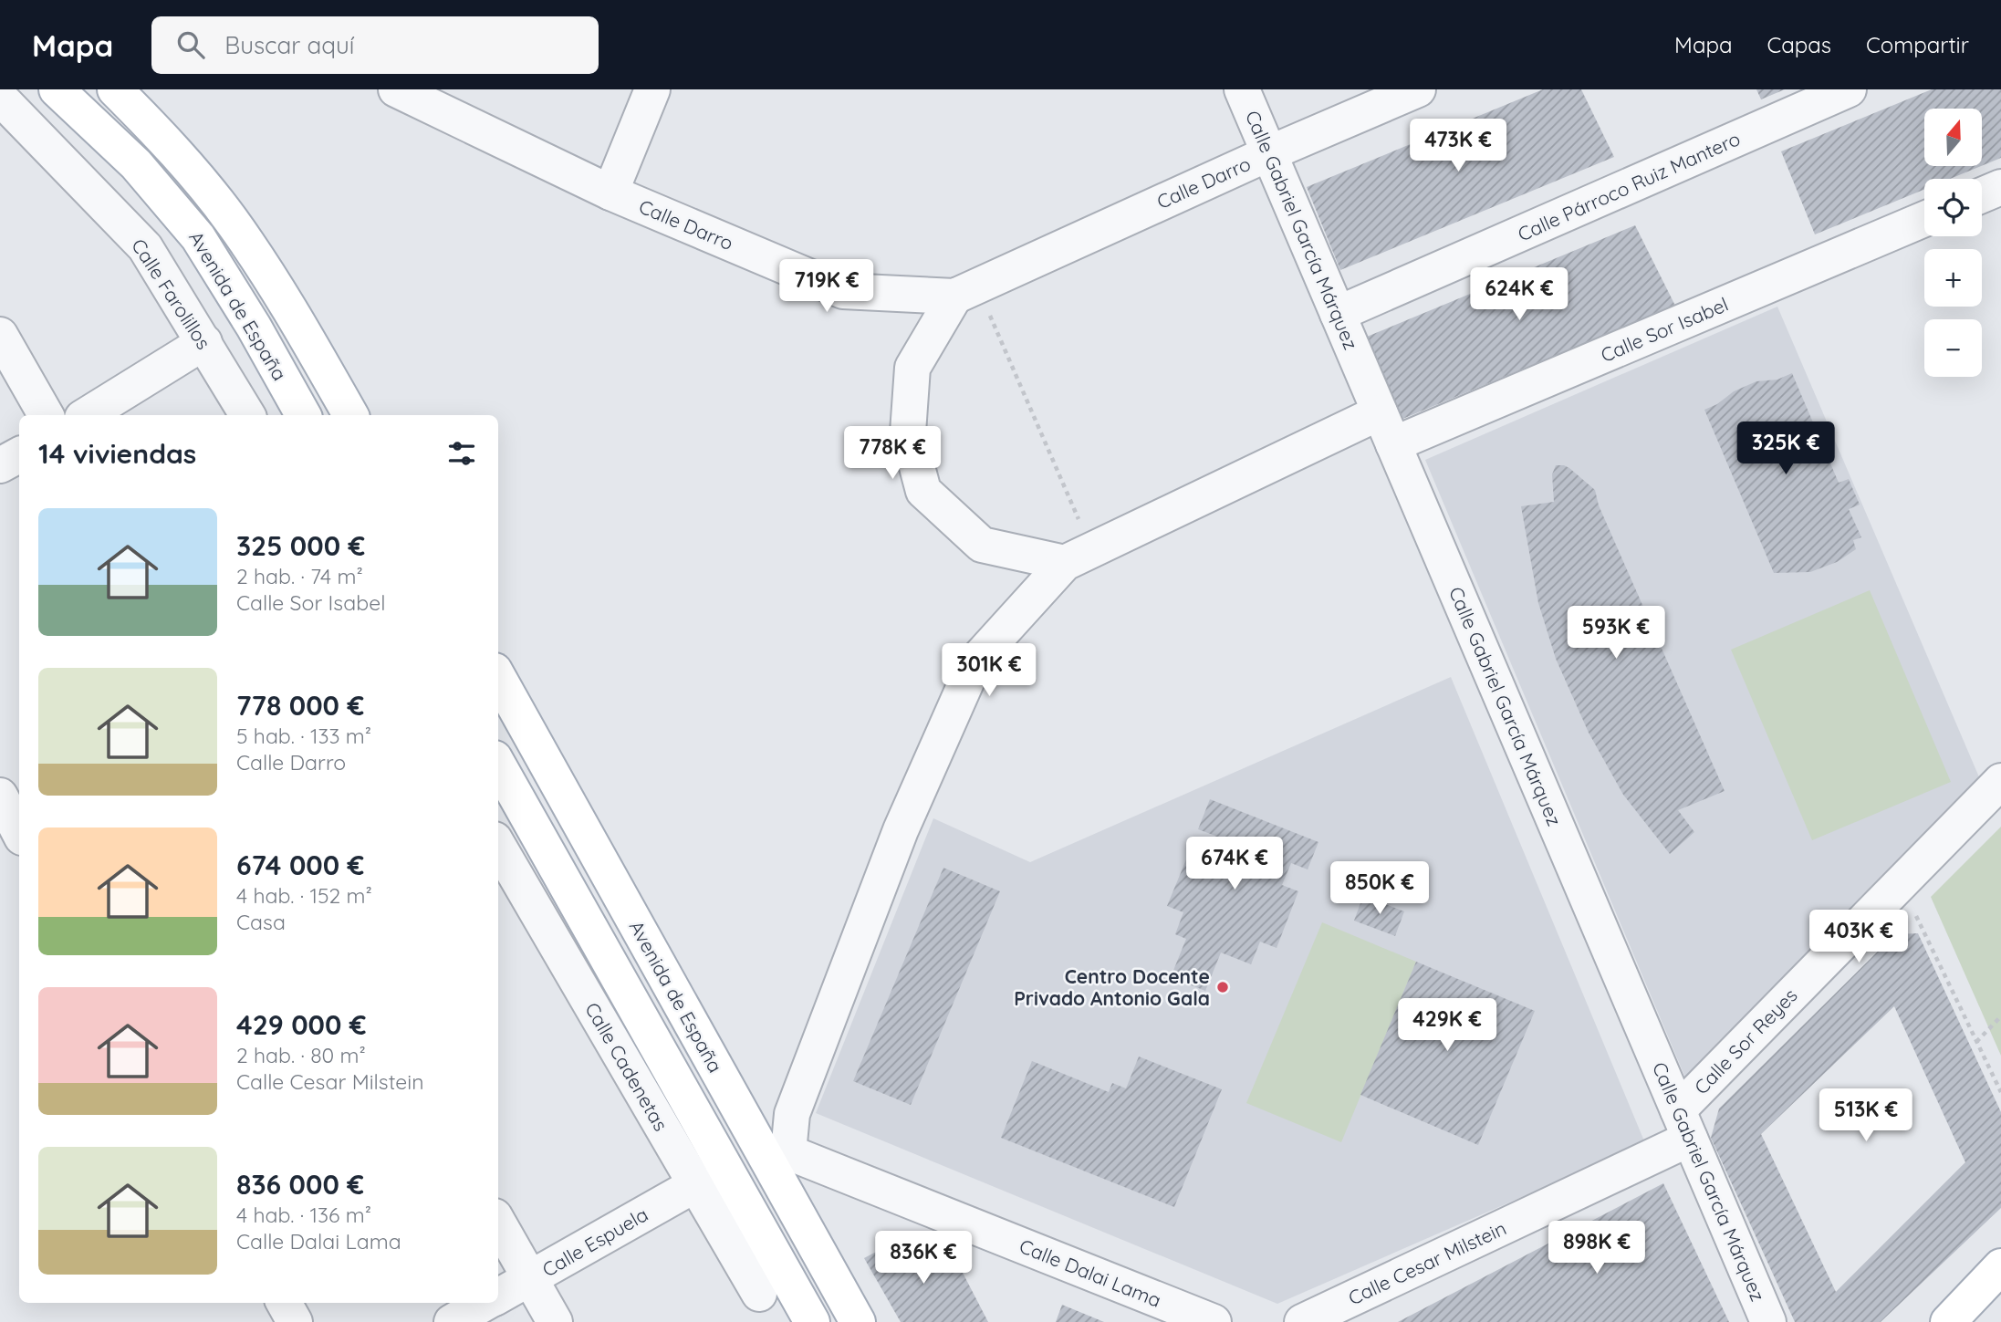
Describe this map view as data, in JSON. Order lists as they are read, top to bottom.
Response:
{
  "streets": {
    "main road": ["Avenida de España"],
    "street": [
      "Calle Darro",
      "Calle Párroco Ruiz Mantero",
      "Calle Gabriel García Márquez",
      "Calle Farolillos",
      "Calle Sor Isabel",
      "Calle Sor Reyes",
      "Calle Cadenetas",
      "Calle Espuela",
      "Calle Cesar Milstein",
      "Calle Dalai Lama"
    ]
  },
  "crossings": [
    ["Calle Darro", "Calle Gabriel García Márquez"],
    ["Calle Párroco Ruiz Mantero", "Calle Gabriel García Márquez"],
    ["Calle Gabriel García Márquez", "Calle Sor Isabel"],
    ["Calle Gabriel García Márquez", "Calle Sor Reyes"],
    ["Calle Gabriel García Márquez", "Calle Cesar Milstein"],
    ["Avenida de España", "Calle Dalai Lama"],
    ["Calle Sor Reyes", "Calle Cesar Milstein"],
    ["Calle Cadenetas", "Calle Espuela"]
  ],
  "places": ["Centro Docente Privado Antonio Gala"],
  "north": "top",
  "page": {
    "header": "Mapa",
    "search": "Buscar aquí",
    "nav": ["Mapa", "Capas", "Compartir"],
    "map_buttons": ["+", "−"],
    "price": [
      "473K €",
      "719K €",
      "624K €",
      "325K €",
      "778K €",
      "593K €",
      "301K €",
      "674K €",
      "850K €",
      "403K €",
      "429K €",
      "513K €",
      "898K €",
      "836K €"
    ],
    "heading": "14 viviendas",
    "list": [
      {
        "name": "325 000 €",
        "note": "2 hab. · 74 m² · Calle Sor Isabel"
      },
      {
        "name": "778 000 €",
        "note": "5 hab. · 133 m² · Calle Darro"
      },
      {
        "name": "674 000 €",
        "note": "4 hab. · 152 m² · Casa"
      },
      {
        "name": "429 000 €",
        "note": "2 hab. · 80 m² · Calle Cesar Milstein"
      },
      {
        "name": "836 000 €",
        "note": "4 hab. · 136 m² · Calle Dalai Lama"
      }
    ]
  }
}
